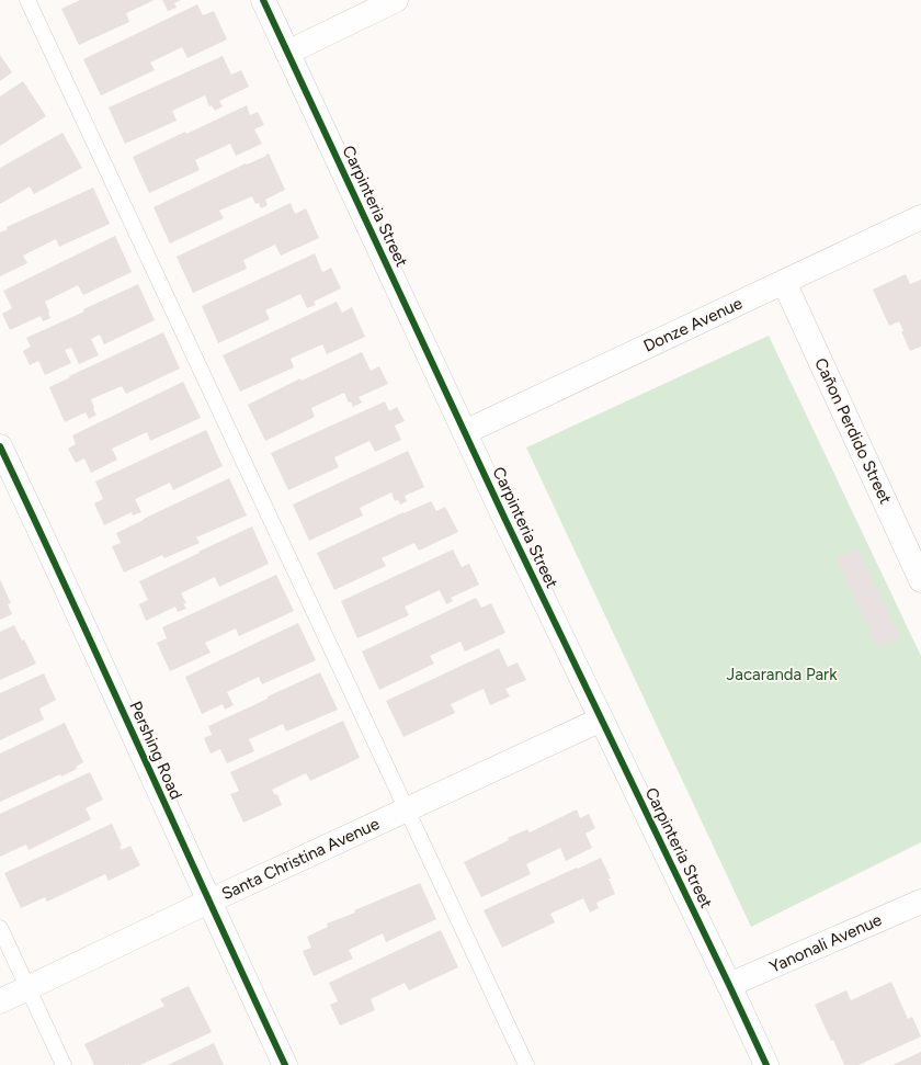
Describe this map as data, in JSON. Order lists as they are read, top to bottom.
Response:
{
  "streets": {
    "street": [
      "Carpinteria Street",
      "Donze Avenue",
      "Cañon Perdido Street",
      "Pershing Road",
      "Santa Christina Avenue",
      "Yanonali Avenue"
    ]
  },
  "crossings": [
    ["Carpinteria Street", "Donze Avenue"],
    ["Carpinteria Street", "Santa Christina Avenue"],
    ["Carpinteria Street", "Yanonali Avenue"],
    ["Donze Avenue", "Cañon Perdido Street"],
    ["Pershing Road", "Santa Christina Avenue"]
  ],
  "parks": ["Jacaranda Park"]
}
